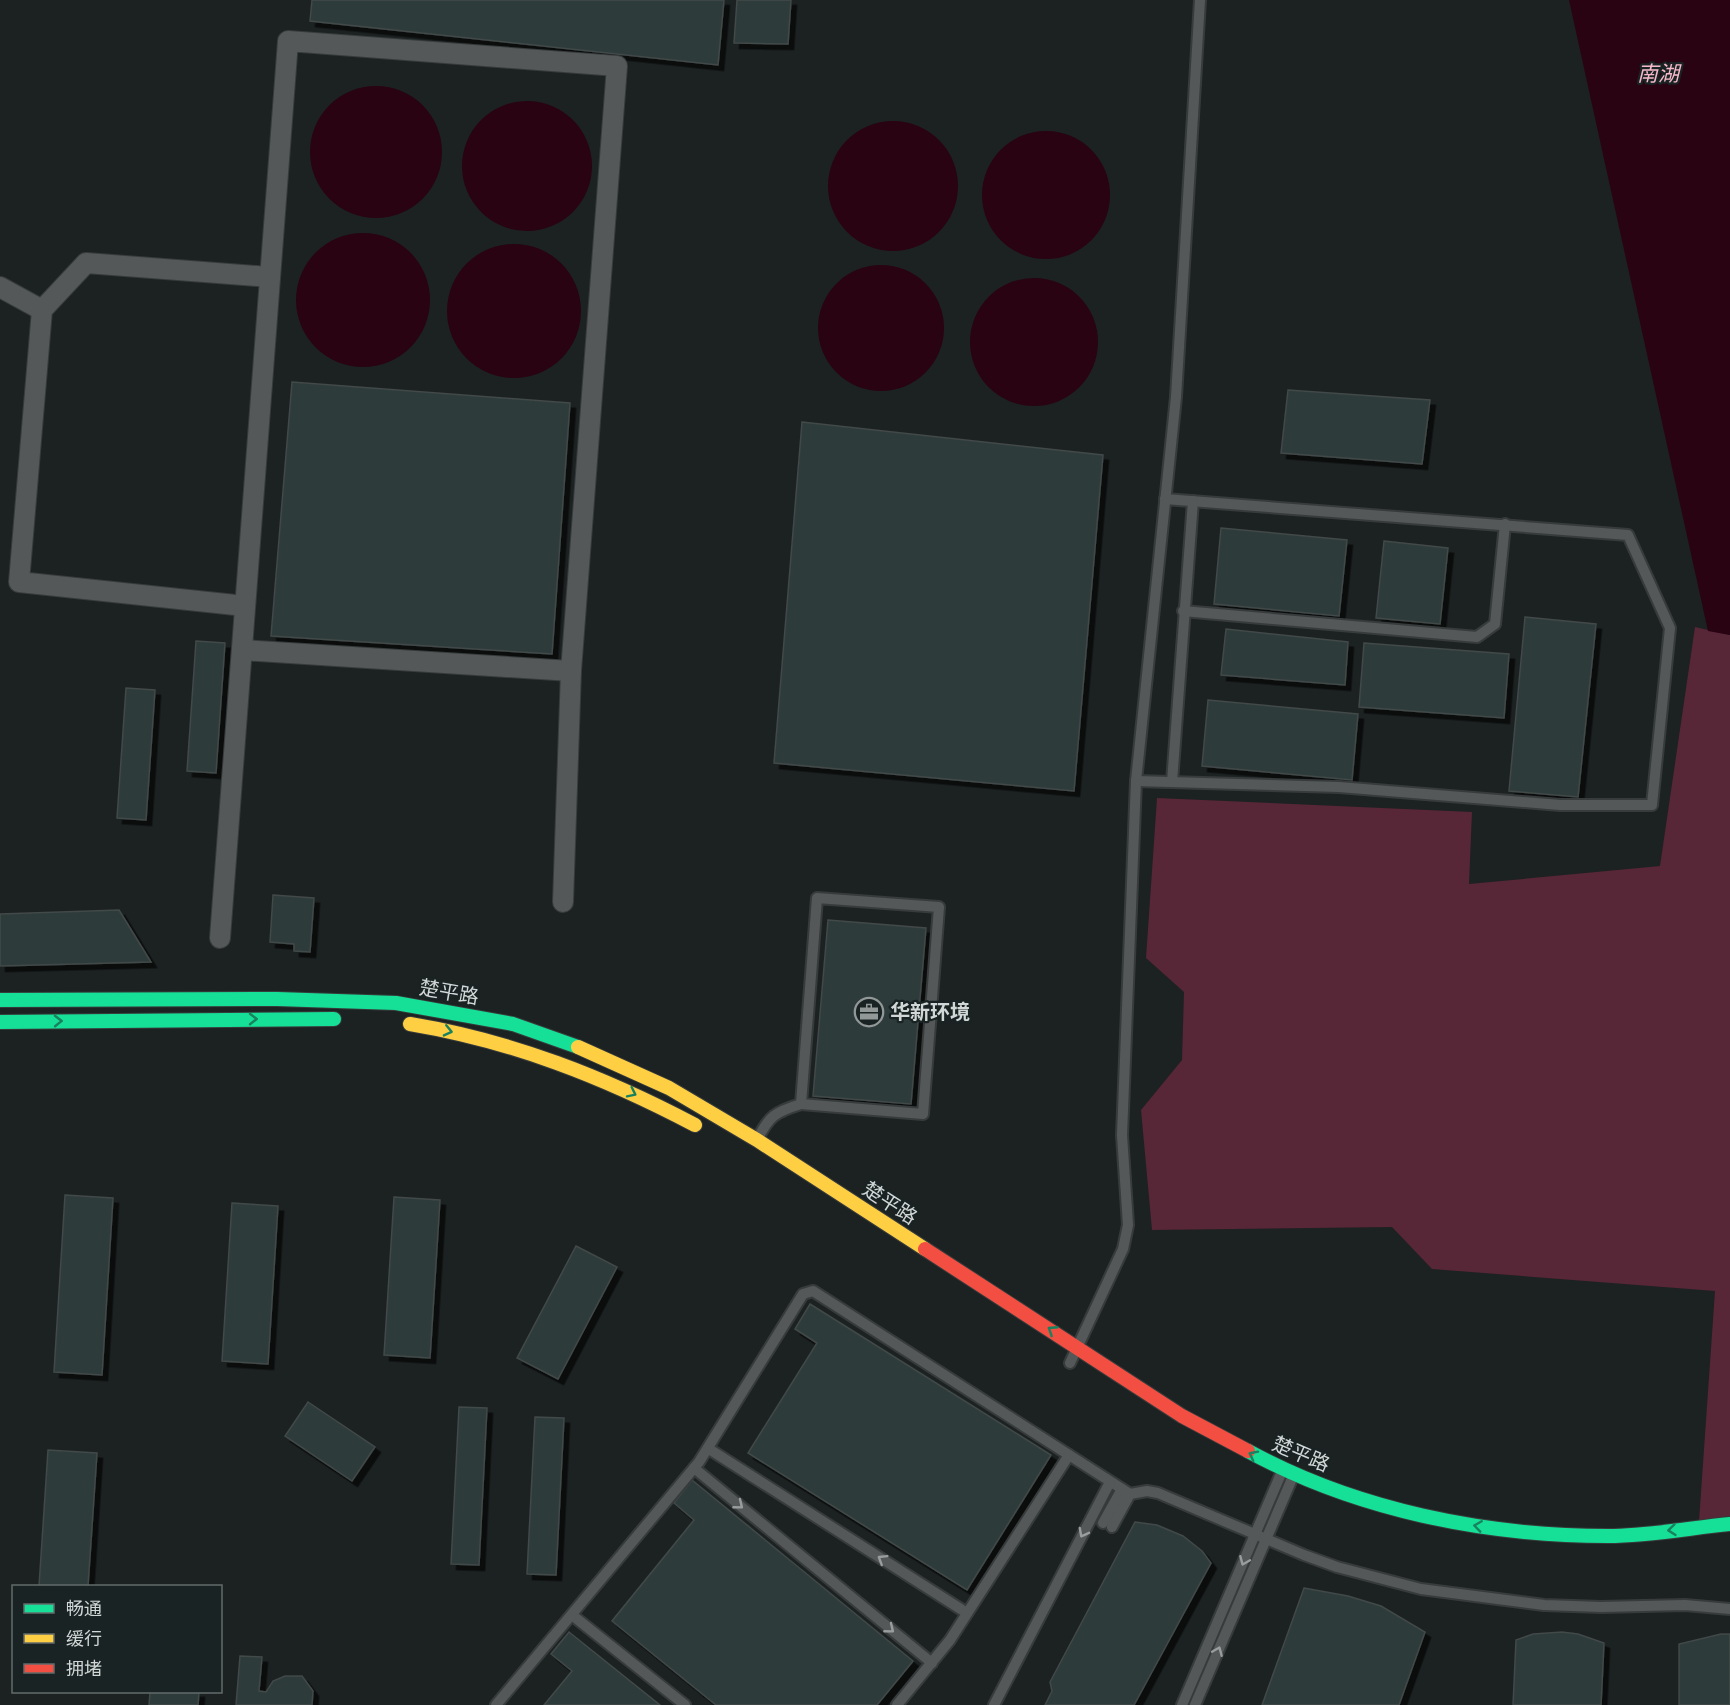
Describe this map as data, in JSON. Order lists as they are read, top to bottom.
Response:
{
  "streets": {
    "main road": ["楚平路"]
  },
  "water": ["南湖"],
  "places": {
    "office": ["华新环境"]
  },
  "legend": ["畅通", "缓行", "拥堵"]
}
